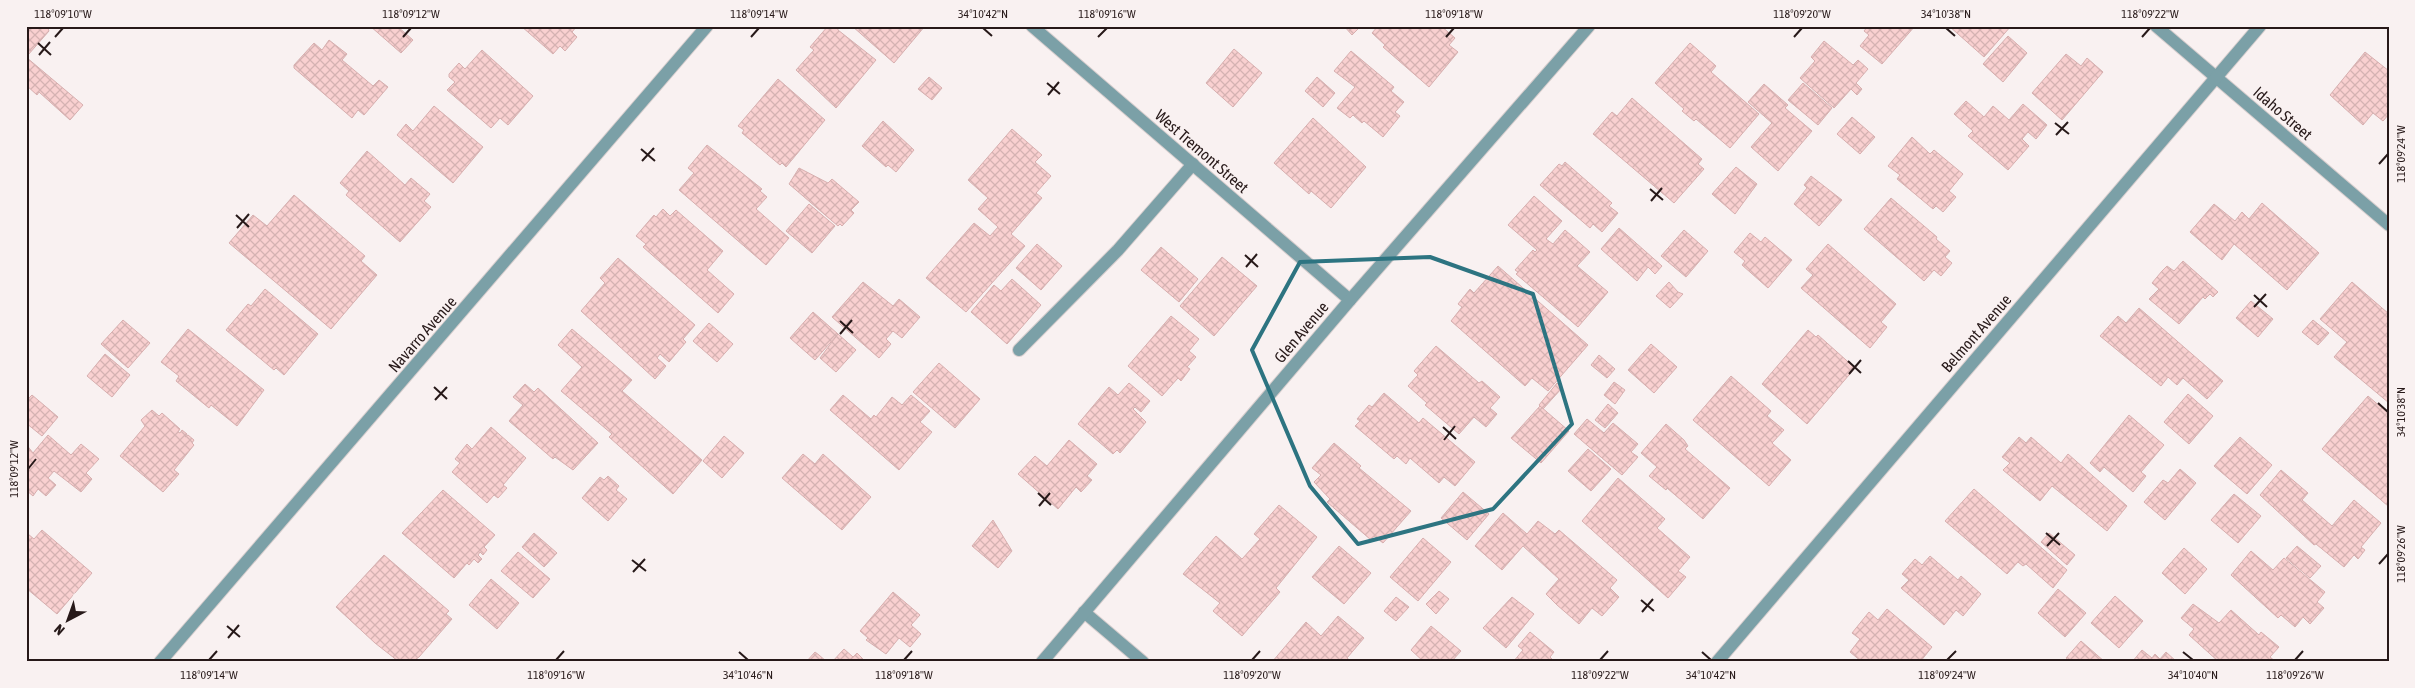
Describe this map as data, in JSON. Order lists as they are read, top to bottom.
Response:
{
  "streets": {
    "street": [
      "Idaho Street",
      "West Tremont Street",
      "Glen Avenue",
      "Belmont Avenue",
      "Navarro Avenue"
    ]
  },
  "crossings": [
    ["Idaho Street", "Belmont Avenue"],
    ["West Tremont Street", "Glen Avenue"]
  ],
  "north": "bottom left",
  "coordinates": [
    "118°09'10\"W",
    "118°09'12\"W",
    "118°09'14\"W",
    "34°10'42\"N",
    "118°09'16\"W",
    "118°09'18\"W",
    "118°09'20\"W",
    "34°10'38\"N",
    "118°09'22\"W",
    "118°09'24\"W",
    "118°09'26\"W",
    "34°10'46\"N",
    "34°10'40\"N"
  ]
}
